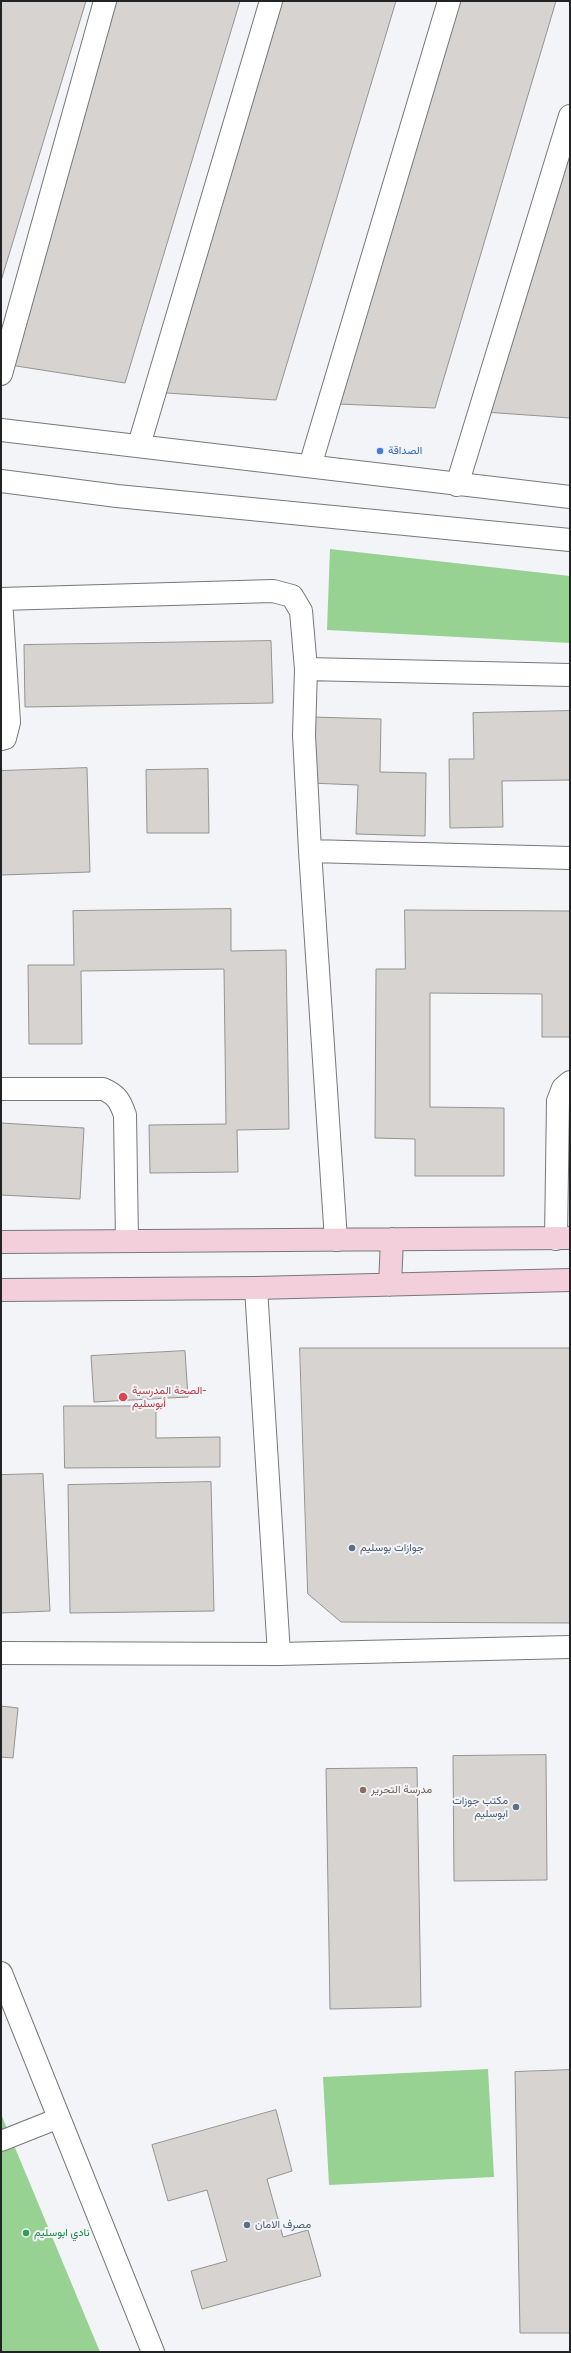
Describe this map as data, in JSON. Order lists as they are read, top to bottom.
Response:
{
  "places": [
    "الصداقة",
    "الصحة المدرسية- أبوسليم",
    "جوازات بوسليم",
    "مدرسة التحرير",
    "مكتب جوزات ابوسليم",
    "مصرف الامان",
    "نادي ابوسليم"
  ]
}
